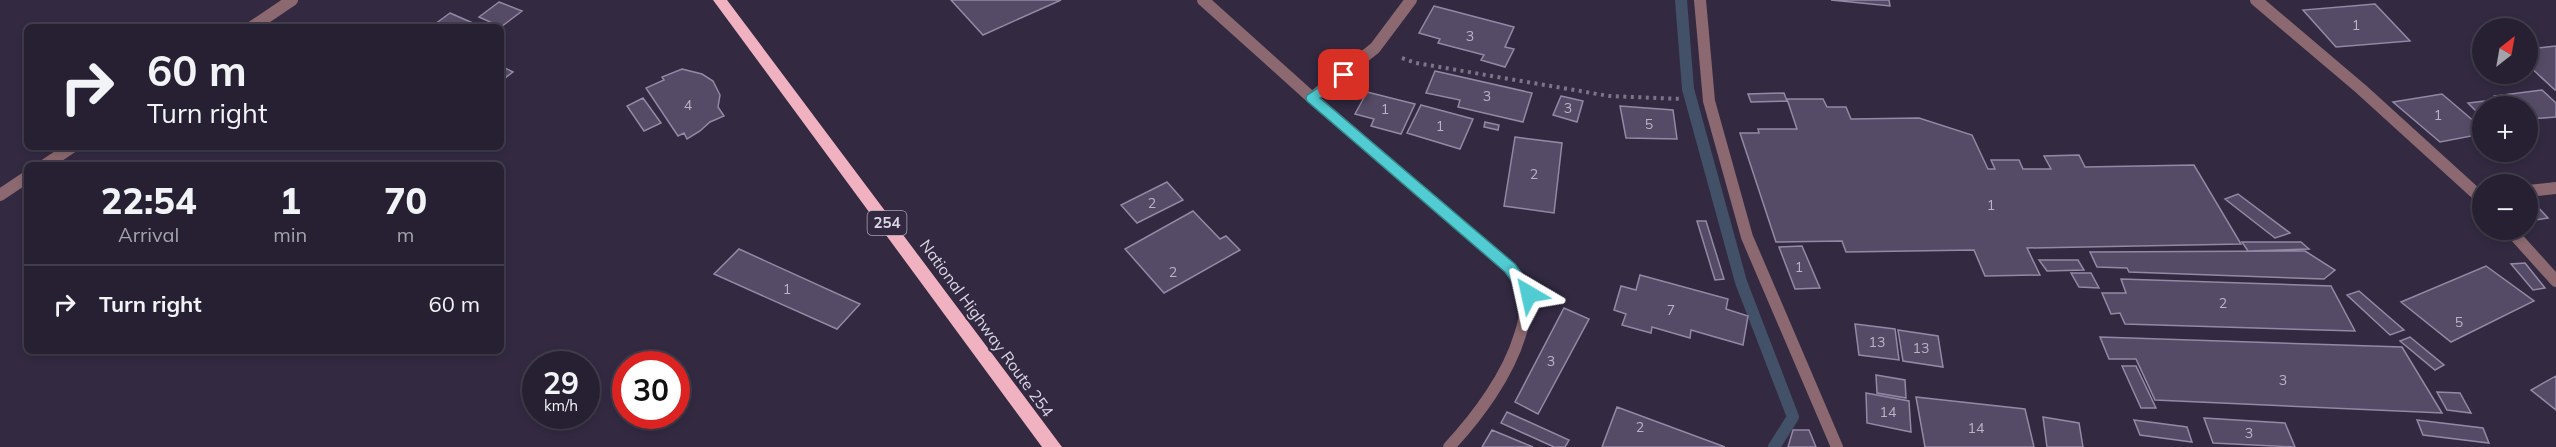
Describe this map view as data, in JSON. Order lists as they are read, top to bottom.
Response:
{
  "streets": {
    "highway": ["254", "National Highway Route 254"]
  },
  "house_numbers": [
    "1",
    "3",
    "3",
    "4",
    "3",
    "1",
    "1",
    "5",
    "1",
    "2",
    "2",
    "1",
    "1",
    "2",
    "1",
    "2",
    "7",
    "5",
    "13",
    "13",
    "3",
    "3",
    "14",
    "2",
    "14",
    "3"
  ],
  "north": "top right",
  "page": {
    "map_buttons": ["+", "−"],
    "turn": ["60 m", "Turn right"],
    "eta": [
      "22:54",
      "Arrival",
      "1",
      "min",
      "70",
      "m"
    ],
    "list": [
      {
        "name": "Turn right",
        "value": "60 m"
      }
    ],
    "speed": "29 km/h",
    "limit": "30"
  }
}
